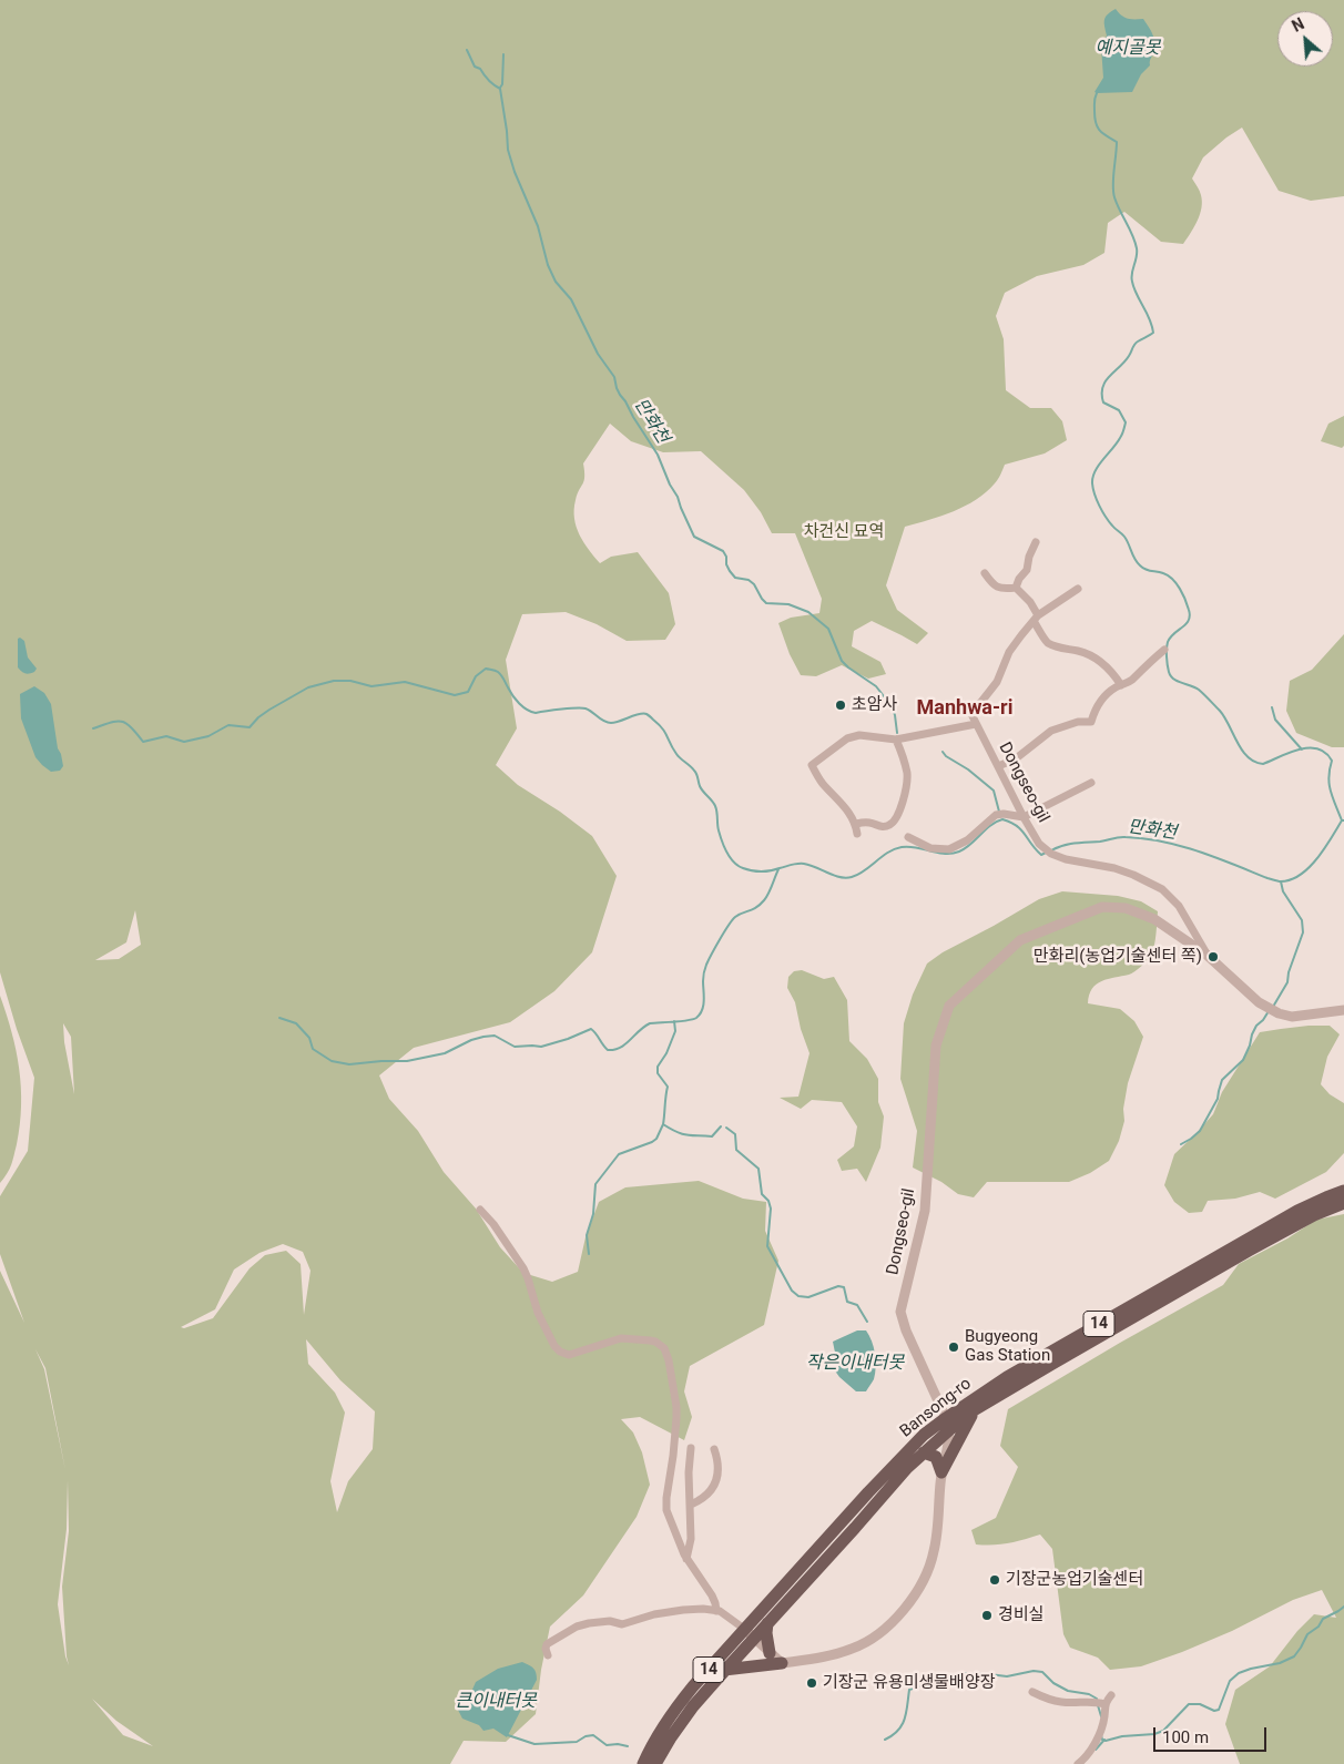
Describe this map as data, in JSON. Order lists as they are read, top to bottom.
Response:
{
  "streets": {
    "main road": ["14", "Bansong-ro"],
    "street": ["Dongseo-gil"]
  },
  "crossings": [
    ["Dongseo-gil", "Bansong-ro"]
  ],
  "districts": ["Manhwa-ri"],
  "water": [
    "예지골못",
    "만화천",
    "작은이내터못",
    "큰이내터못"
  ],
  "parks": ["차건신 묘역"],
  "places": [
    "초암사",
    "만화리(농업기술센터 쪽)",
    "Bugyeong Gas Station",
    "기장군농업기술센터",
    "경비실",
    "기장군 유용미생물배양장"
  ],
  "scale_bar": "100 m",
  "north": "top left"
}
